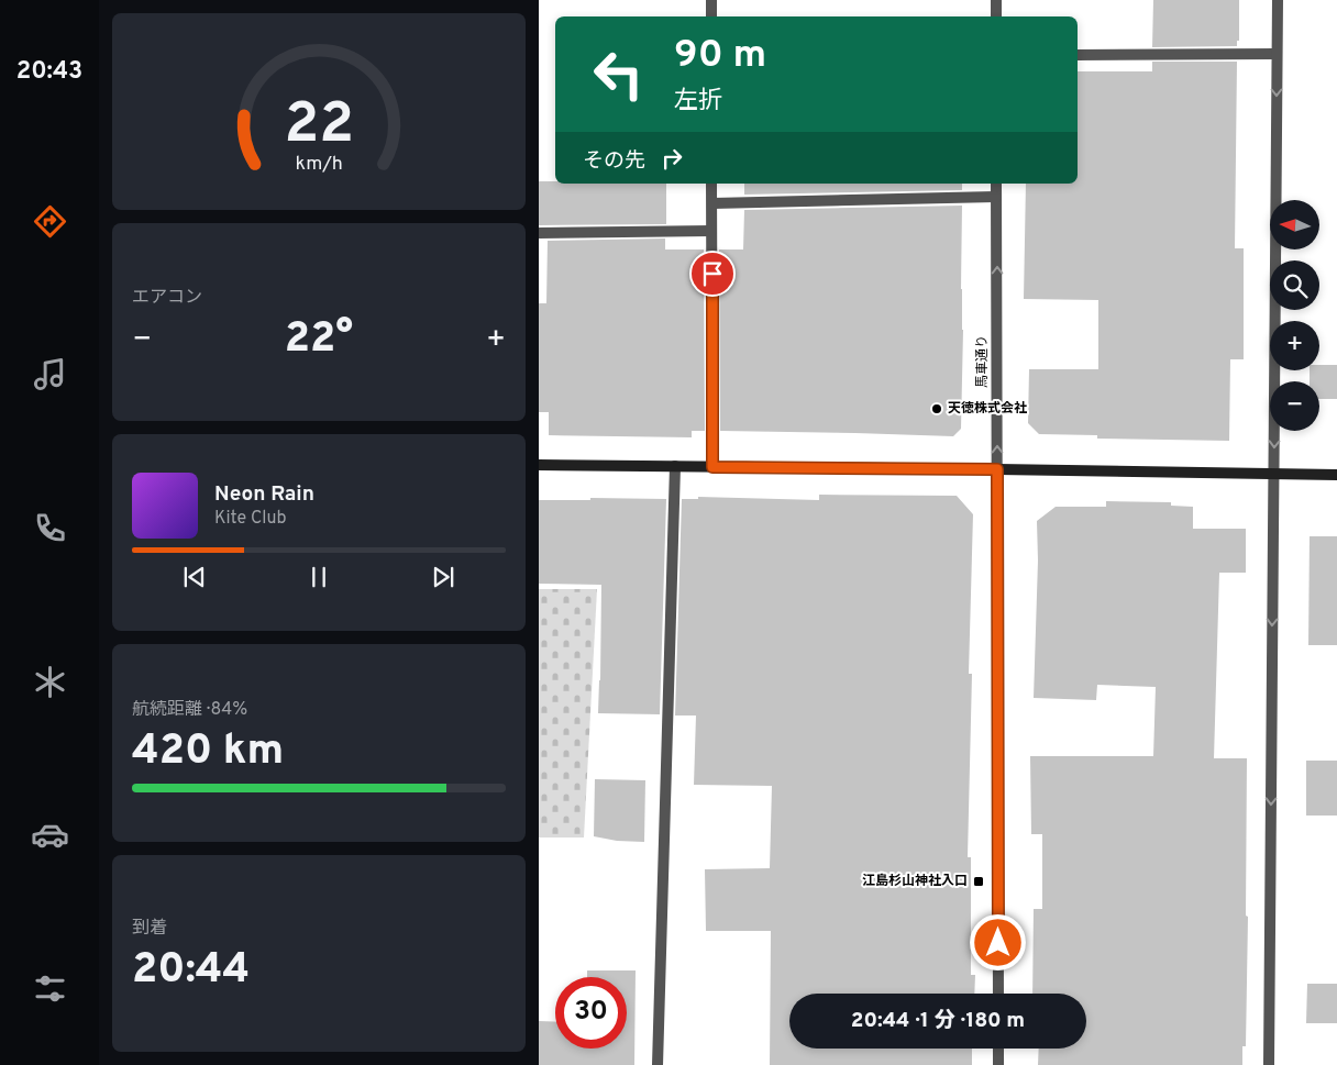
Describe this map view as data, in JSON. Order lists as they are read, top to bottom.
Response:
{
  "streets": {
    "street": ["馬車通り"]
  },
  "places": {
    "other": ["天徳株式会社"],
    "transit": ["江島杉山神社入口"]
  },
  "north": "left",
  "page": {
    "tabs": "20:43",
    "turn": ["90 m", "左折"],
    "then": "その先",
    "map_buttons": ["+", "−"],
    "tile": [
      "エアコン",
      ["航続距離 · 84%", "420 km"],
      ["到着", "20:44"]
    ],
    "heat": ["−", "22°", "+"],
    "song": ["Neon Rain", "Kite Club"],
    "limit": "30",
    "trip": "20:44 · 1 分 · 180 m",
    "gauge": ["22", "km/h"]
  }
}
